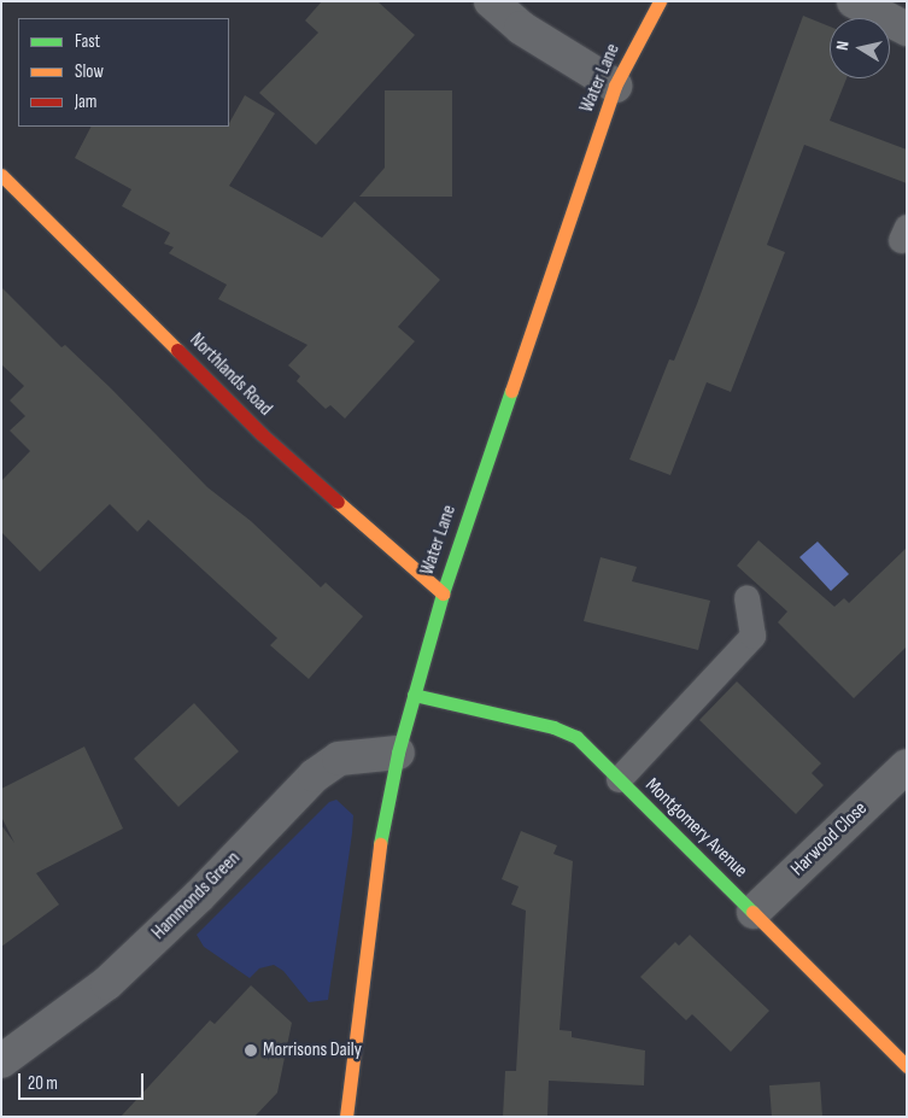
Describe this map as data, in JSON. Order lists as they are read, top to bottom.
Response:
{
  "streets": {
    "street": [
      "Water Lane",
      "Northlands Road",
      "Montgomery Avenue",
      "Harwood Close",
      "Hammonds Green"
    ]
  },
  "crossings": [
    ["Water Lane", "Northlands Road"],
    ["Water Lane", "Montgomery Avenue"],
    ["Water Lane", "Hammonds Green"],
    ["Montgomery Avenue", "Harwood Close"]
  ],
  "places": ["Morrisons Daily"],
  "legend": ["Fast", "Slow", "Jam"],
  "scale_bar": "20 m",
  "north": "left"
}
